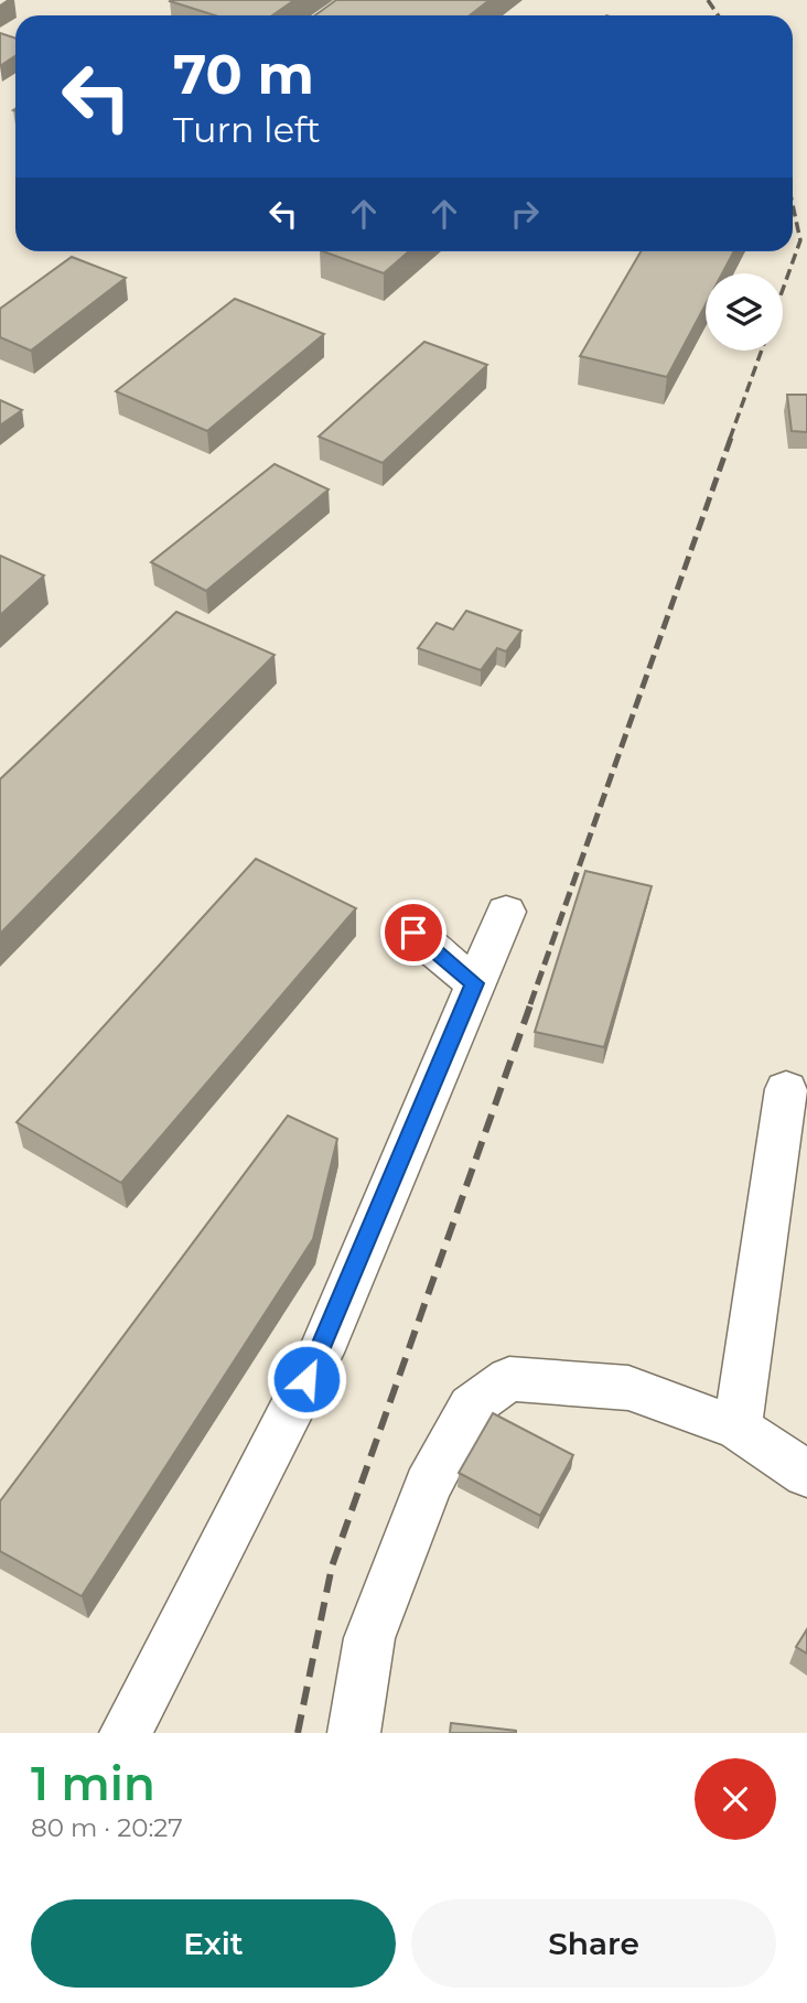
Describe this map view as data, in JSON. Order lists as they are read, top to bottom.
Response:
{
  "page": {
    "turn": ["70 m", "Turn left"],
    "heading": ["1 min", "80 m · 20:27"],
    "buttons": ["Exit", "Share"]
  }
}
